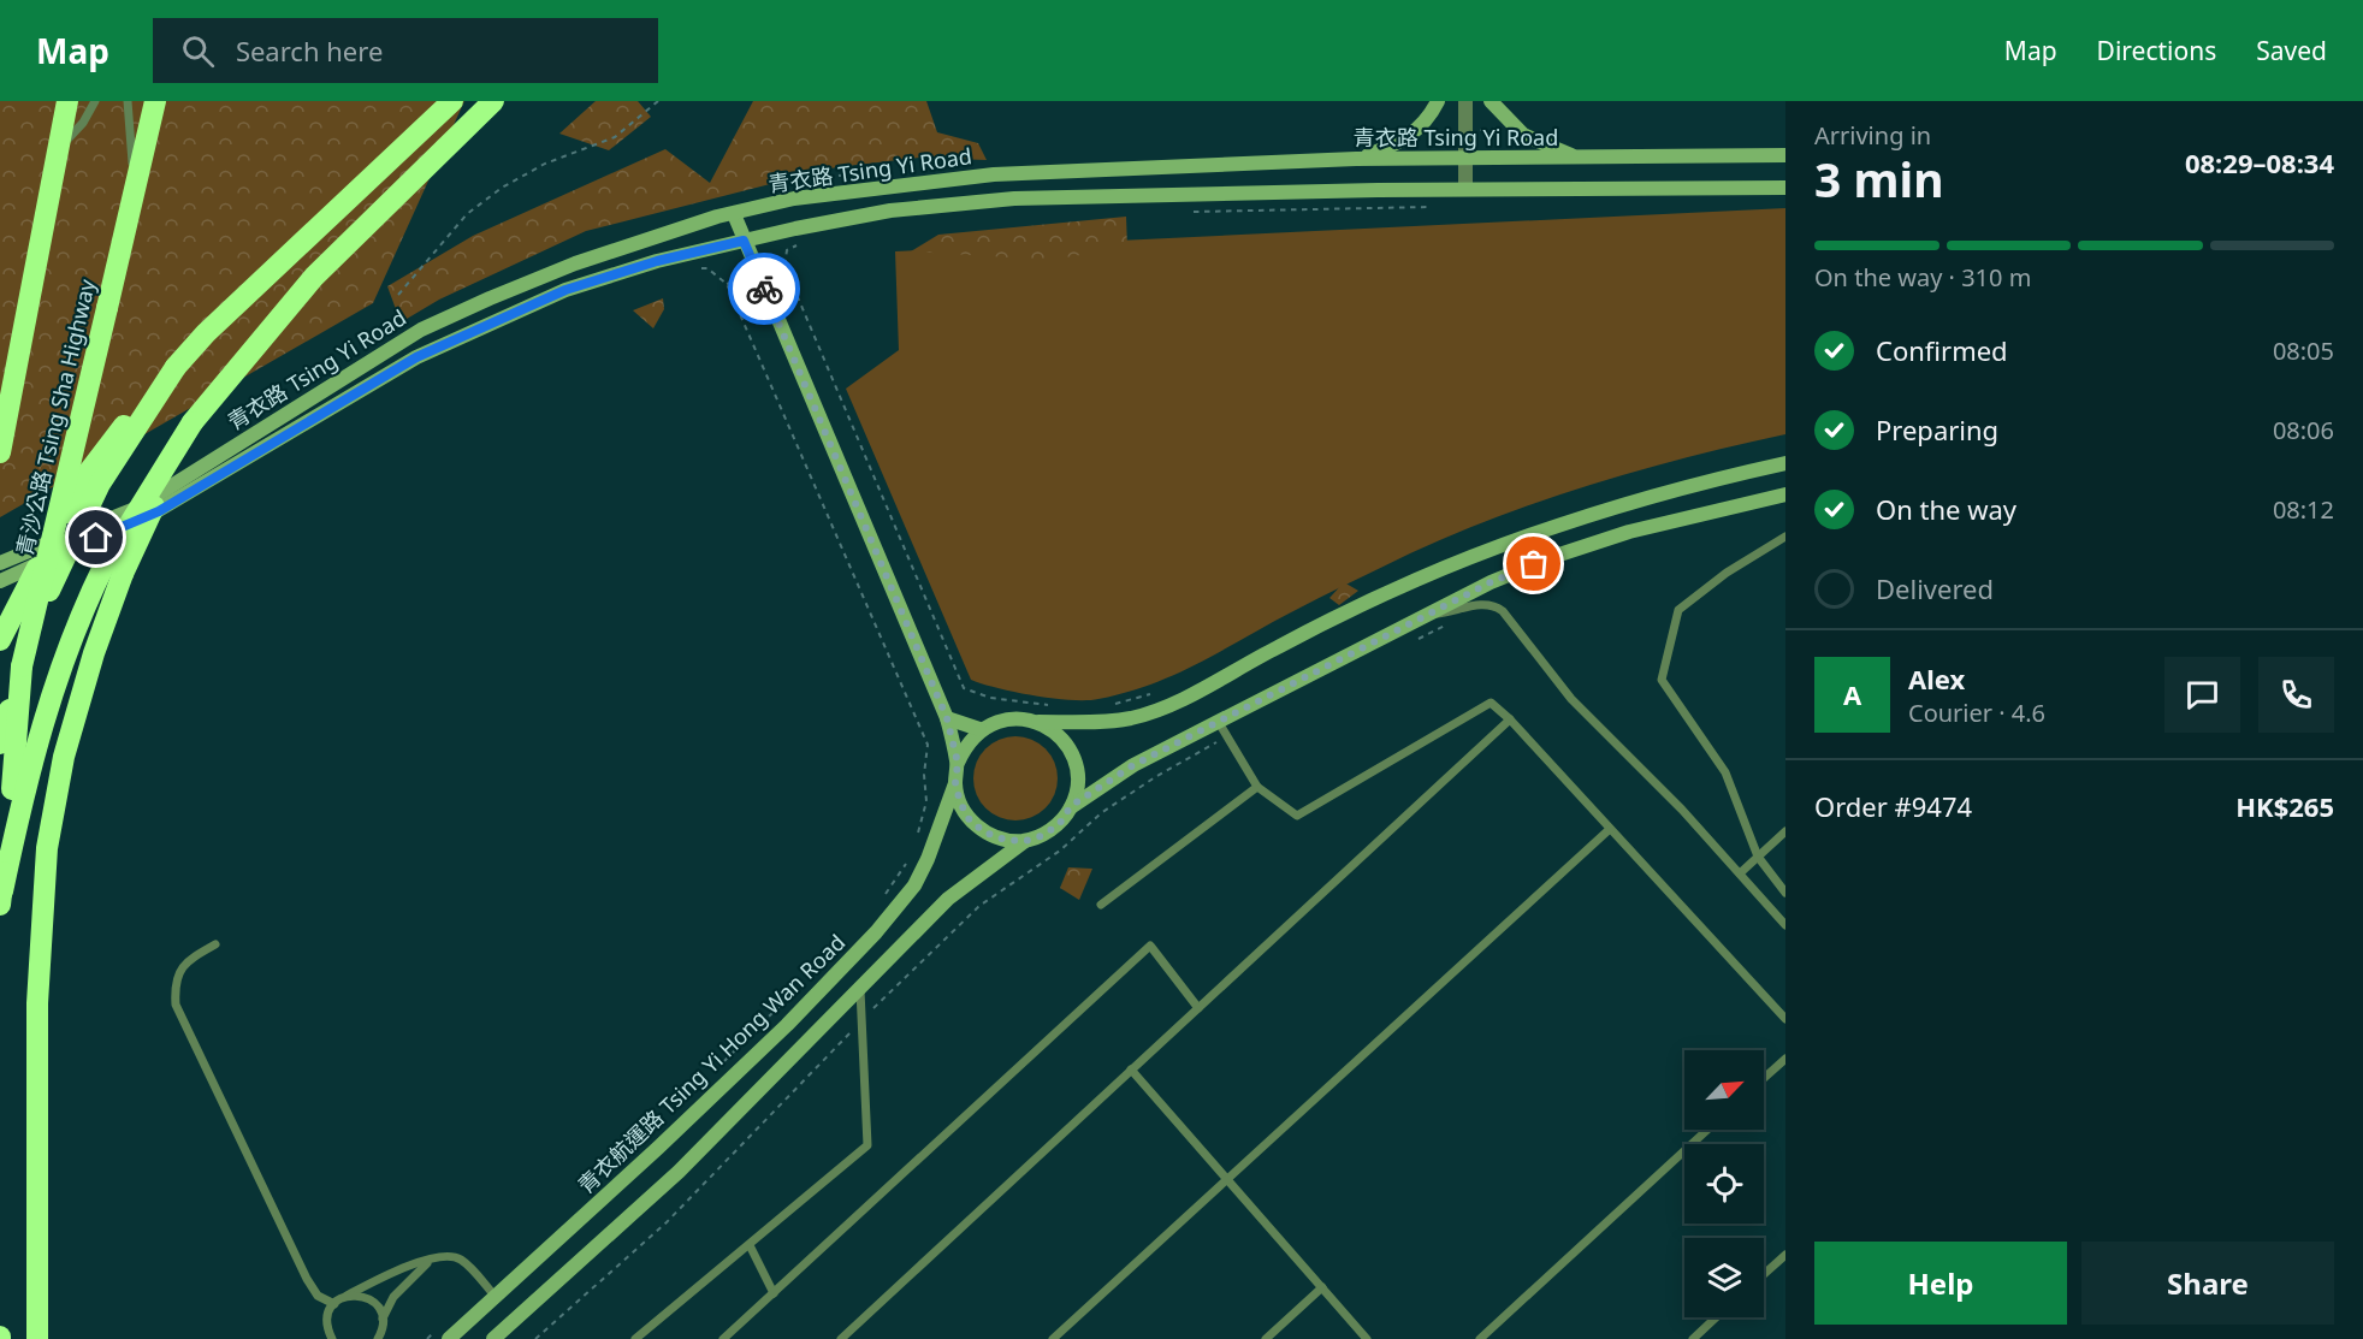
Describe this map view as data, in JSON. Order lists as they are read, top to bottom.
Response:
{
  "streets": {
    "highway": ["青沙公路 Tsing Sha Highway"],
    "street": ["青衣路 Tsing Yi Road", "青衣航運路 Tsing Yi Hong Wan Road"]
  },
  "north": "top right",
  "page": {
    "header": "Map",
    "search": "Search here",
    "nav": ["Map", "Directions", "Saved"],
    "heading": ["3 min", "Arriving in", "08:29–08:34"],
    "panel": [
      "Alex",
      "Courier · 4.6",
      "Order #9474",
      "HK$265"
    ],
    "bar": "On the way · 310 m",
    "list": [
      ["Confirmed", "08:05"],
      ["Preparing", "08:06"],
      ["On the way", "08:12"],
      "Delivered"
    ],
    "round": "A",
    "buttons": ["Help", "Share"]
  }
}
